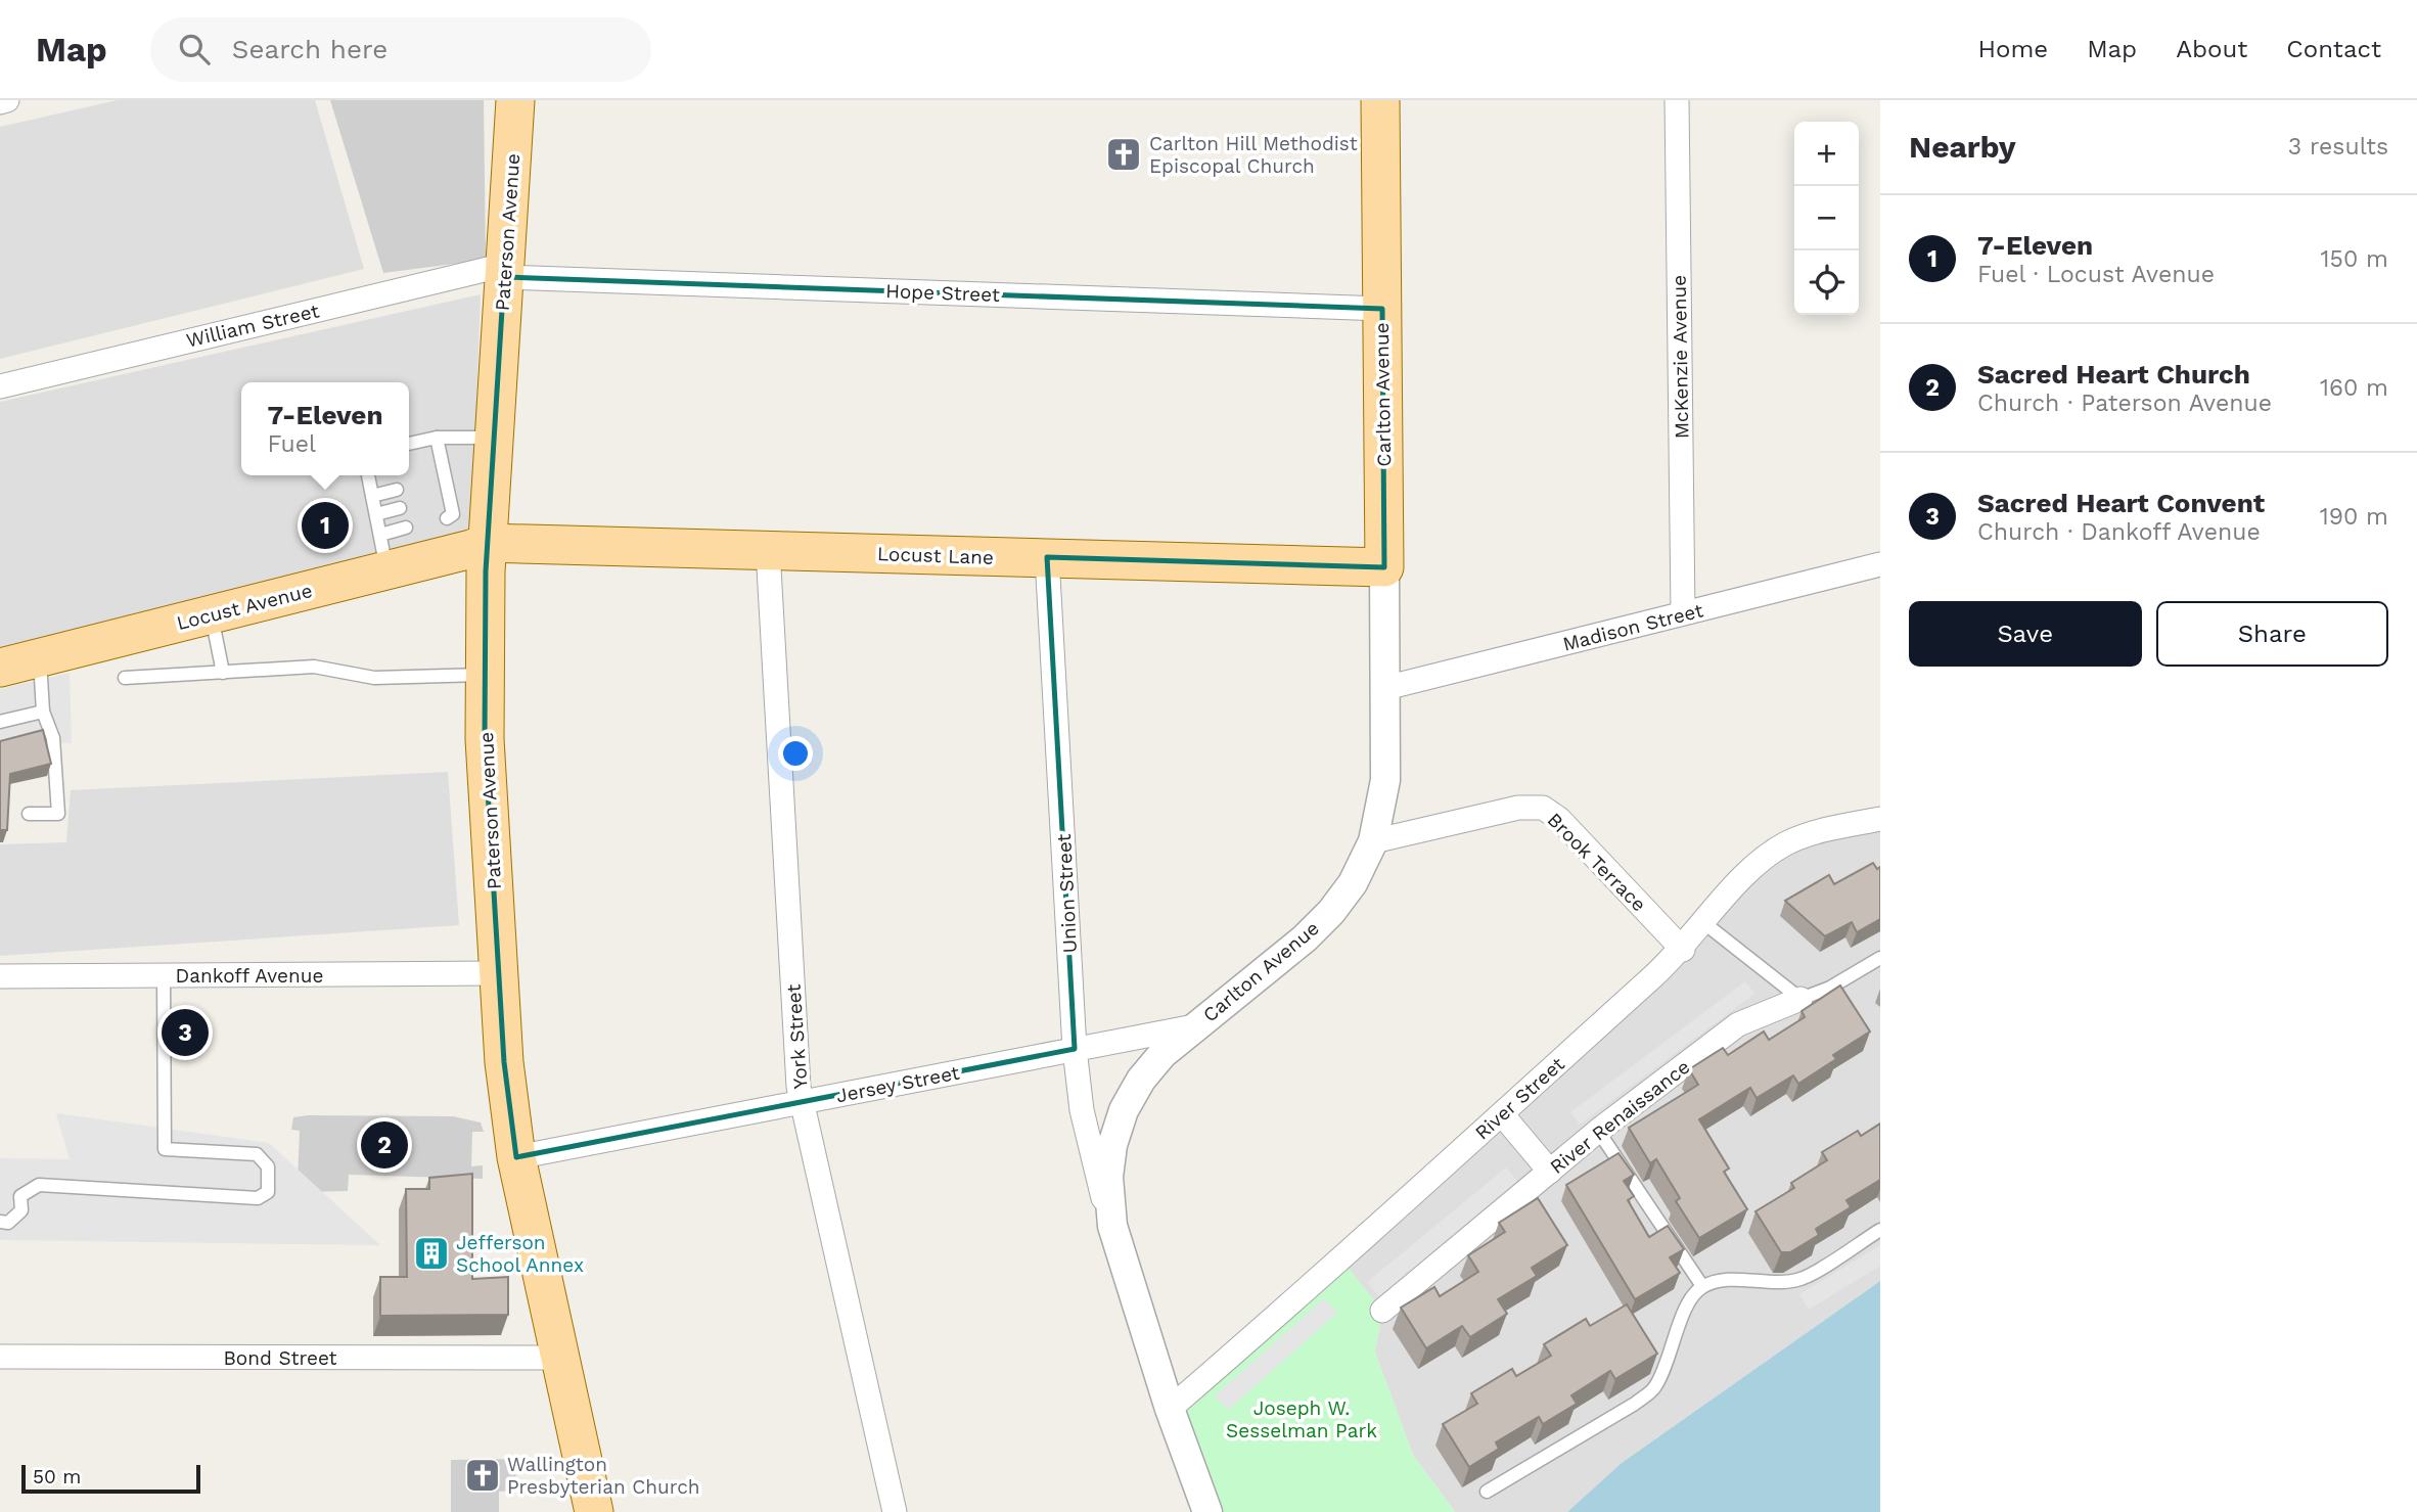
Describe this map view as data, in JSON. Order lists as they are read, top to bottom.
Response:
{
  "streets": {
    "main road": [
      "Paterson Avenue",
      "Carlton Avenue",
      "Locust Lane",
      "Locust Avenue"
    ],
    "street": [
      "Hope Street",
      "William Street",
      "McKenzie Avenue",
      "Madison Street",
      "Brook Terrace",
      "Union Street",
      "Dankoff Avenue",
      "York Street",
      "Jersey Street",
      "River Street",
      "River Renaissance",
      "Bond Street"
    ]
  },
  "crossings": [
    ["Paterson Avenue", "Hope Street"],
    ["Paterson Avenue", "William Street"],
    ["Paterson Avenue", "Locust Lane"],
    ["Paterson Avenue", "Locust Avenue"],
    ["Paterson Avenue", "Dankoff Avenue"],
    ["Paterson Avenue", "Jersey Street"],
    ["Paterson Avenue", "Bond Street"],
    ["Hope Street", "William Street"],
    ["Hope Street", "Carlton Avenue"],
    ["McKenzie Avenue", "Madison Street"],
    ["Carlton Avenue", "Locust Lane"],
    ["Carlton Avenue", "Madison Street"],
    ["Carlton Avenue", "Brook Terrace"],
    ["Carlton Avenue", "Union Street"],
    ["Carlton Avenue", "Jersey Street"],
    ["Carlton Avenue", "River Street"],
    ["Locust Lane", "Locust Avenue"],
    ["Locust Lane", "Union Street"],
    ["Locust Lane", "York Street"],
    ["Brook Terrace", "River Street"],
    ["Union Street", "Jersey Street"],
    ["York Street", "Jersey Street"]
  ],
  "parks": ["Joseph W. Sesselman Park"],
  "places": {
    "church": ["Carlton Hill Methodist Episcopal Church", "Wallington Presbyterian Church"],
    "building": ["Jefferson School Annex"]
  },
  "scale_bar": "50 m",
  "page": {
    "header": "Map",
    "search": "Search here",
    "nav": [
      "Home",
      "Map",
      "About",
      "Contact"
    ],
    "heading": ["Nearby", "3 results"],
    "map_buttons": ["+", "−"],
    "list": [
      {
        "mark": "1",
        "name": "7-Eleven",
        "note": "Fuel · Locust Avenue",
        "value": "150 m"
      },
      {
        "mark": "2",
        "name": "Sacred Heart Church",
        "note": "Church · Paterson Avenue",
        "value": "160 m"
      },
      {
        "mark": "3",
        "name": "Sacred Heart Convent",
        "note": "Church · Dankoff Avenue",
        "value": "190 m"
      }
    ],
    "popup": ["7-Eleven", "Fuel"],
    "pins": ["1", "3", "2"],
    "buttons": ["Save", "Share"],
    "scale": "50 m"
  }
}
